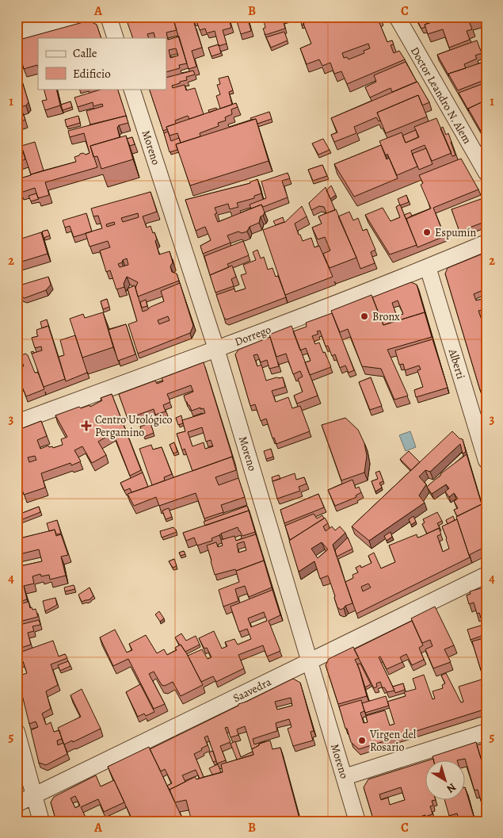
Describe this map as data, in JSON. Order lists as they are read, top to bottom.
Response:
{
  "streets": {
    "street": [
      "Doctor Leandro N. Alem",
      "Moreno",
      "Dorrego",
      "Alberti",
      "Saavedra"
    ]
  },
  "crossings": [
    ["Moreno", "Dorrego"],
    ["Moreno", "Saavedra"],
    ["Dorrego", "Alberti"]
  ],
  "places": {
    "other": ["Espumín", "Bronx", "Virgen del Rosario"],
    "health": ["Centro Urológico Pergamino"]
  },
  "legend": ["Calle", "Edificio"],
  "north": "bottom right",
  "grid": {
    "columns": ["A", "B", "C"],
    "rows": [
      "1",
      "2",
      "3",
      "4",
      "5"
    ]
  }
}
